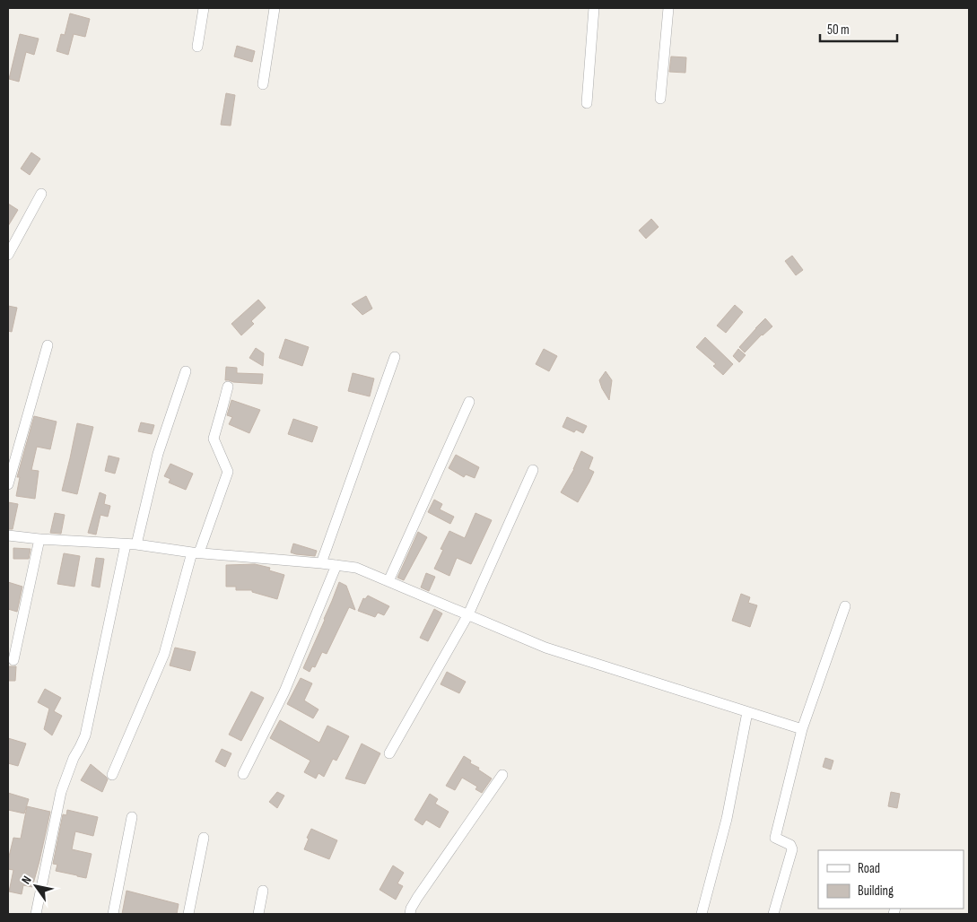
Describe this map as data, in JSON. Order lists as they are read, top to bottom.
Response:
{
  "legend": ["Road", "Building"],
  "scale_bar": "50 m",
  "north": "top left"
}
